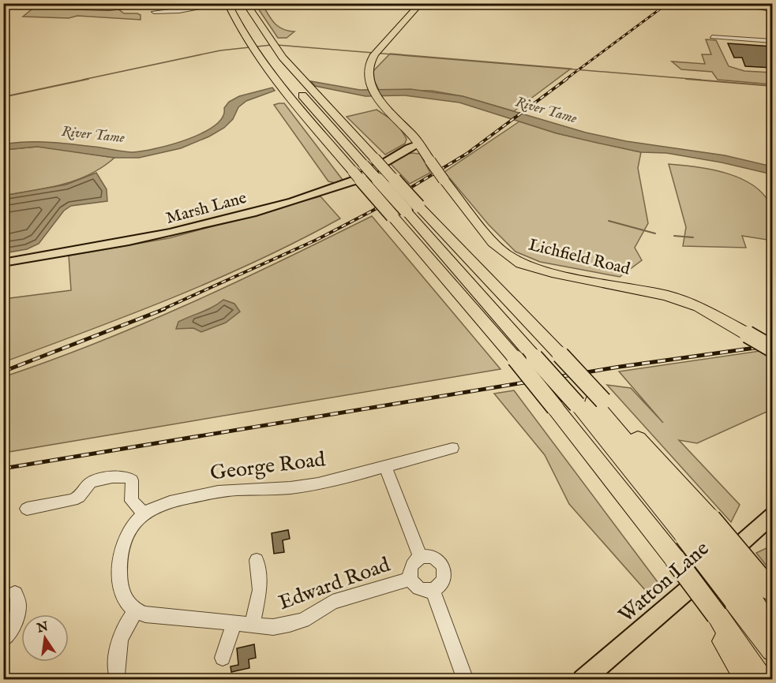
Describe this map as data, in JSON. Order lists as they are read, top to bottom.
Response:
{
  "streets": {
    "highway": ["Lichfield Road"],
    "main road": ["Marsh Lane", "Watton Lane"],
    "street": ["George Road", "Edward Road"]
  },
  "crossings": [
    ["Marsh Lane", "Lichfield Road"]
  ],
  "water": ["River Tame"],
  "north": "top"
}
